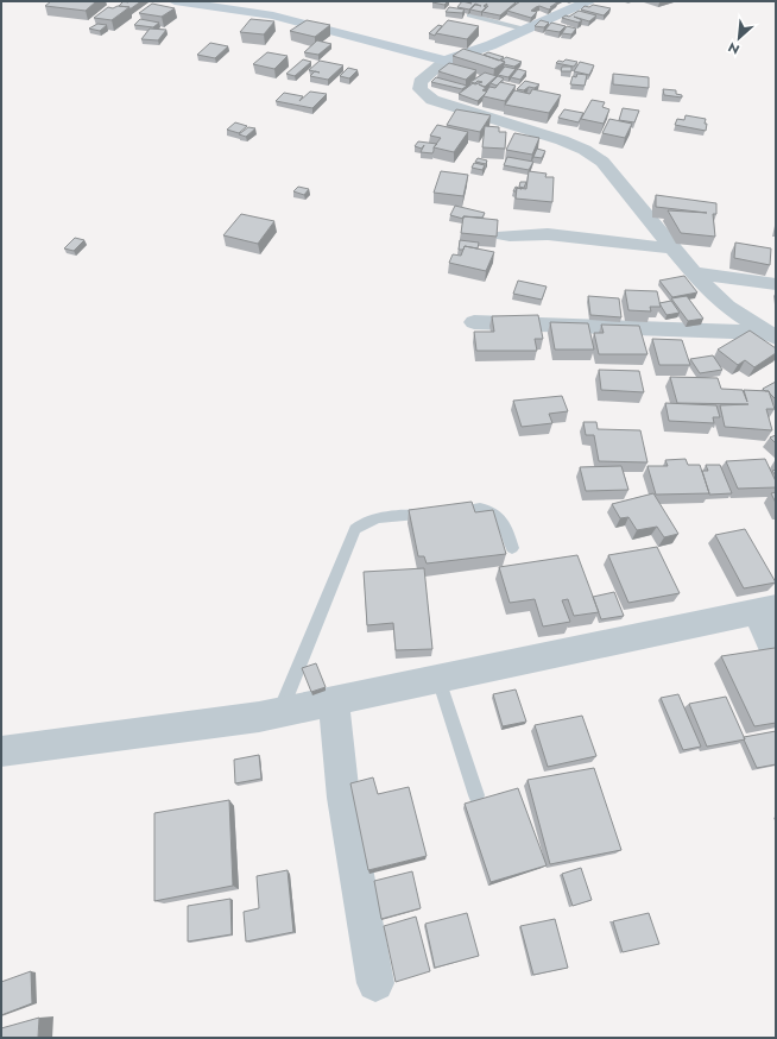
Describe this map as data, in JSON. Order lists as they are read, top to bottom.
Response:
{
  "north": "bottom left"
}
